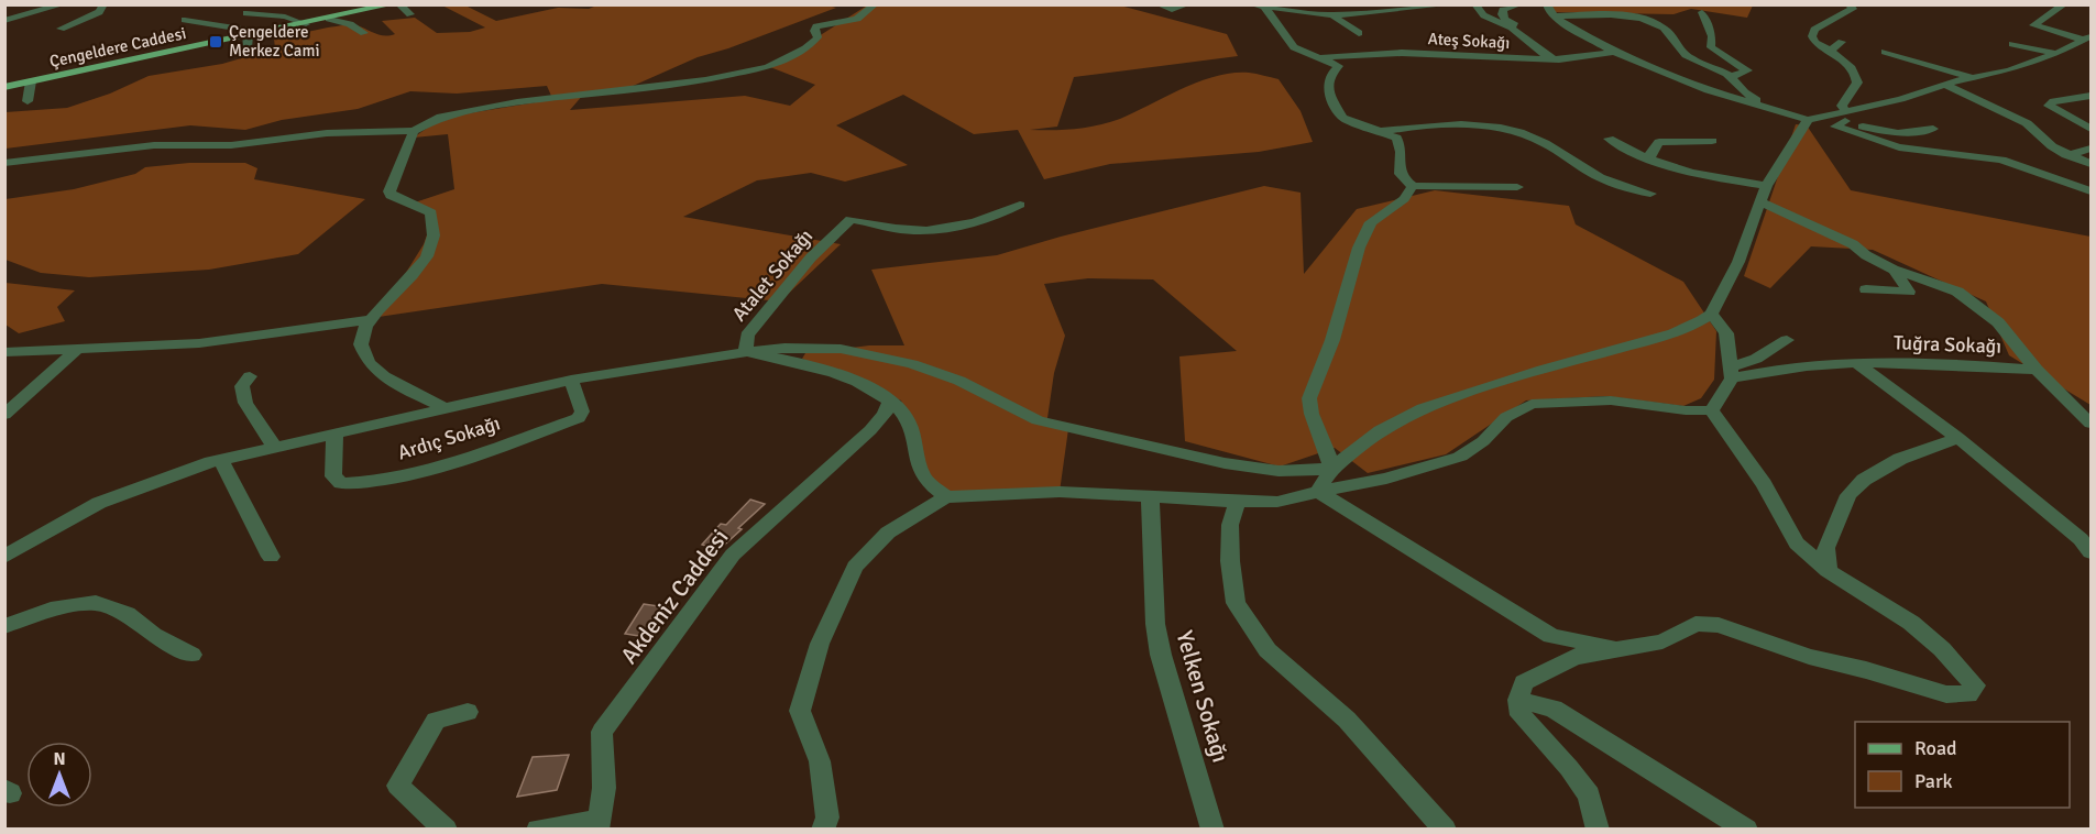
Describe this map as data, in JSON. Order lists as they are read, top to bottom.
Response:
{
  "streets": {
    "main road": ["Çengeldere Caddesi"],
    "street": [
      "Ateş Sokağı",
      "Atalet Sokağı",
      "Tuğra Sokağı",
      "Ardıç Sokağı",
      "Akdeniz Caddesi",
      "Yelken Sokağı"
    ]
  },
  "crossings": [
    ["Atalet Sokağı", "Akdeniz Caddesi"]
  ],
  "places": {
    "transit": ["Çengeldere Merkez Cami"]
  },
  "legend": ["Road", "Park"],
  "north": "top"
}
